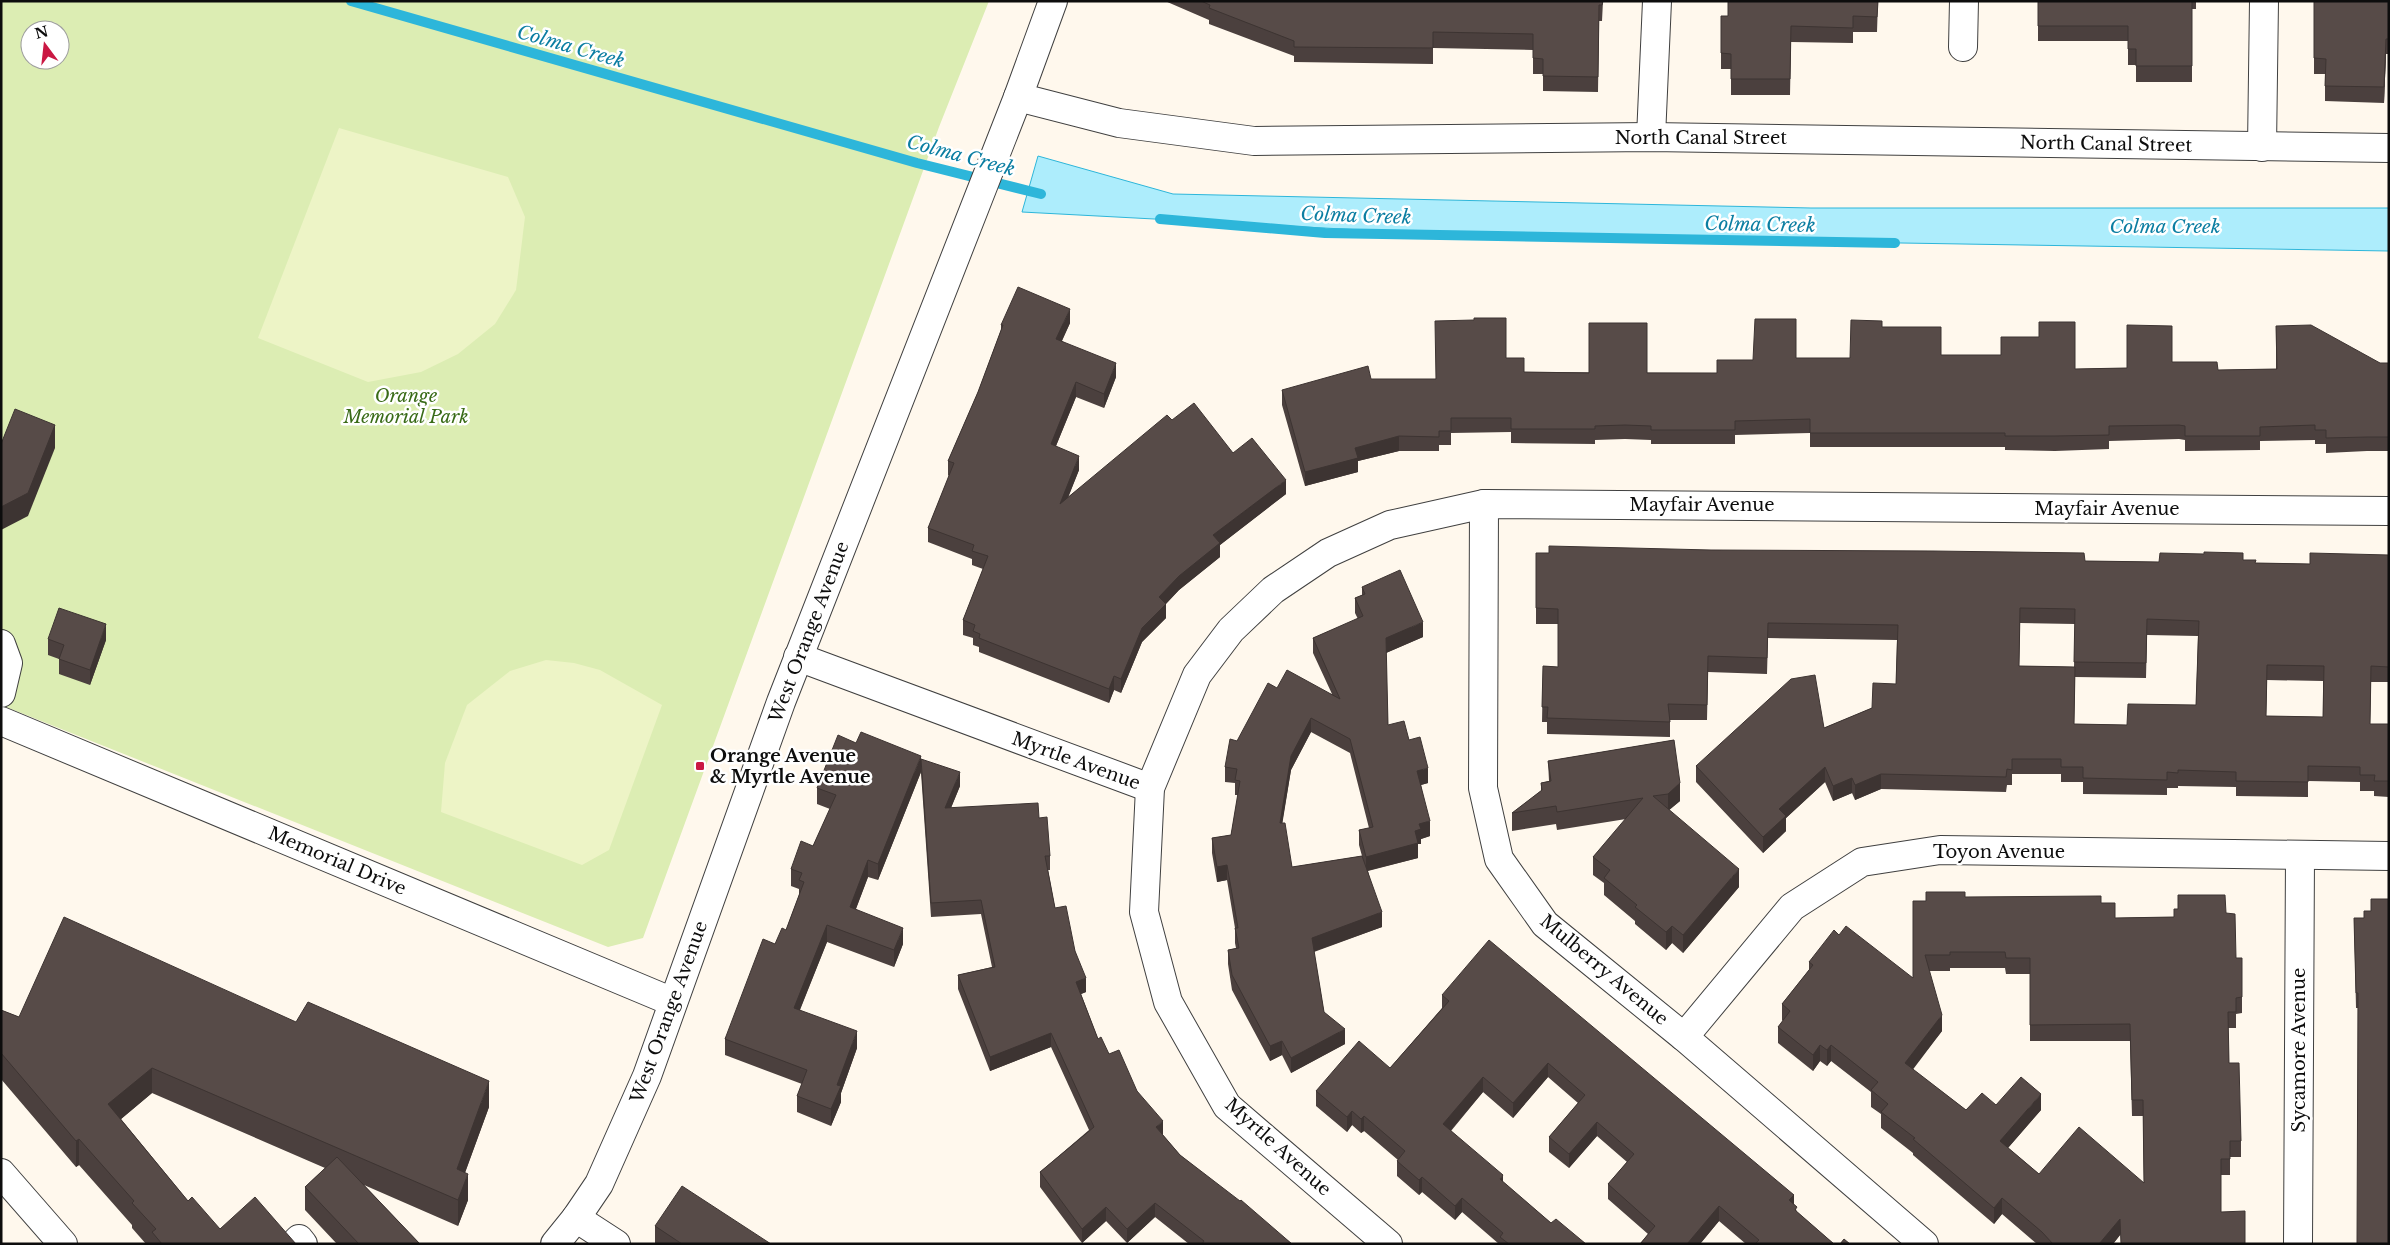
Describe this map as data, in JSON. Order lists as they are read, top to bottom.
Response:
{
  "streets": {
    "street": [
      "North Canal Street",
      "Mayfair Avenue",
      "West Orange Avenue",
      "Myrtle Avenue",
      "Toyon Avenue",
      "Memorial Drive",
      "Mulberry Avenue",
      "Sycamore Avenue"
    ]
  },
  "crossings": [
    ["North Canal Street", "West Orange Avenue"],
    ["Mayfair Avenue", "Myrtle Avenue"],
    ["Mayfair Avenue", "Mulberry Avenue"],
    ["West Orange Avenue", "Myrtle Avenue"],
    ["West Orange Avenue", "Memorial Drive"],
    ["Toyon Avenue", "Mulberry Avenue"],
    ["Toyon Avenue", "Sycamore Avenue"]
  ],
  "water": ["Colma Creek"],
  "parks": ["Orange Memorial Park"],
  "places": {
    "transit": ["Orange Avenue & Myrtle Avenue"]
  },
  "north": "top"
}
